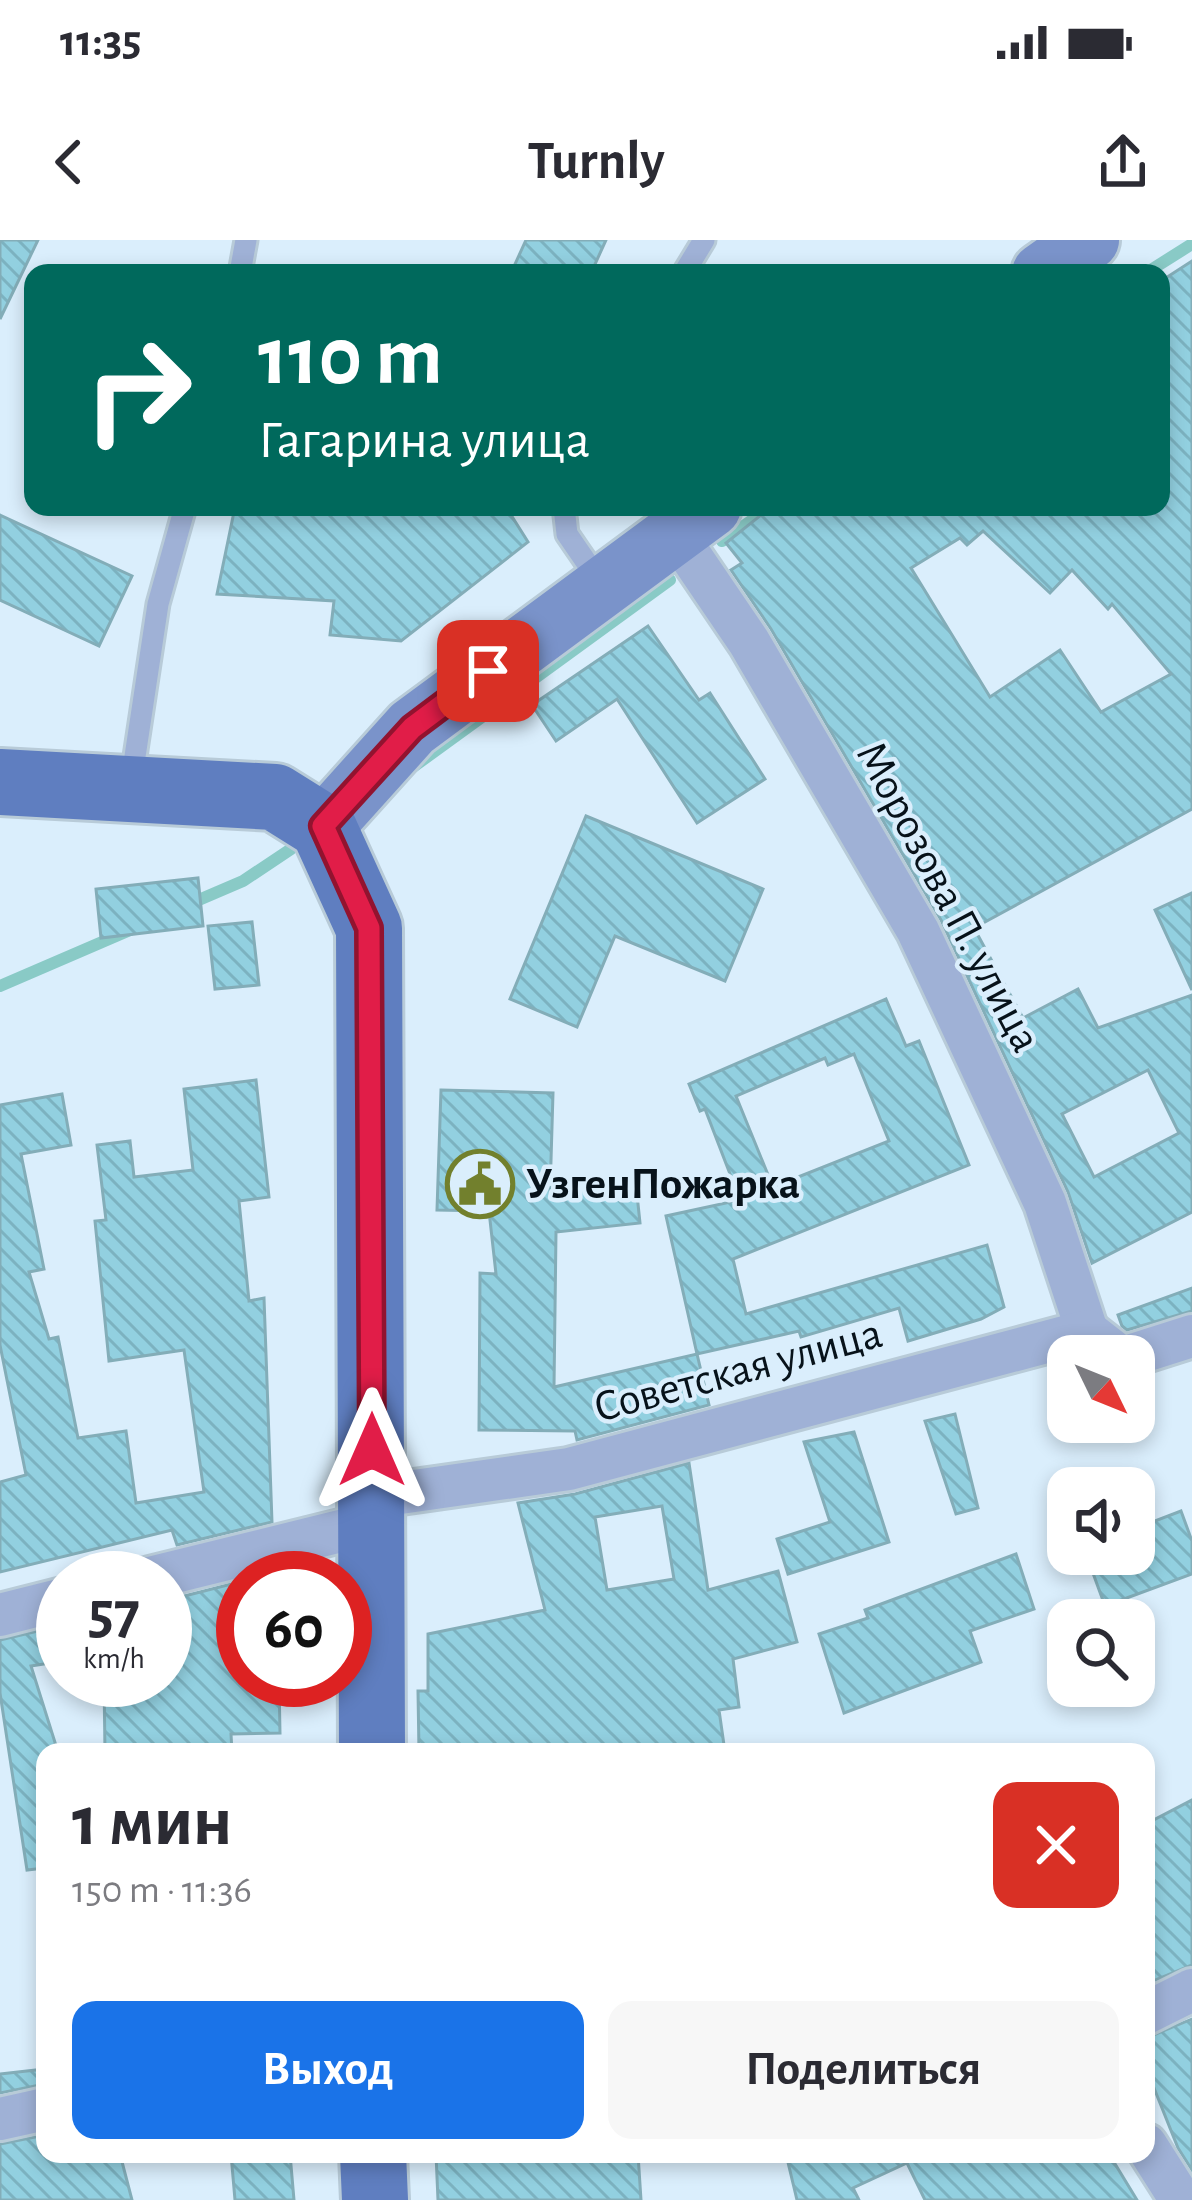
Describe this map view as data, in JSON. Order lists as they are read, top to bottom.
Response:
{
  "streets": {
    "street": ["Морозова П. улица", "Советская улица"]
  },
  "places": {
    "public building": ["УзгенПожарка"]
  },
  "north": "bottom right",
  "page": {
    "status": "11:35",
    "header": "Turnly",
    "turn": ["110 m", "Гагарина улица"],
    "speed": "57 km/h",
    "limit": "60",
    "heading": ["1 мин", "150 m · 11:36"],
    "buttons": ["Выход", "Поделиться"]
  }
}
